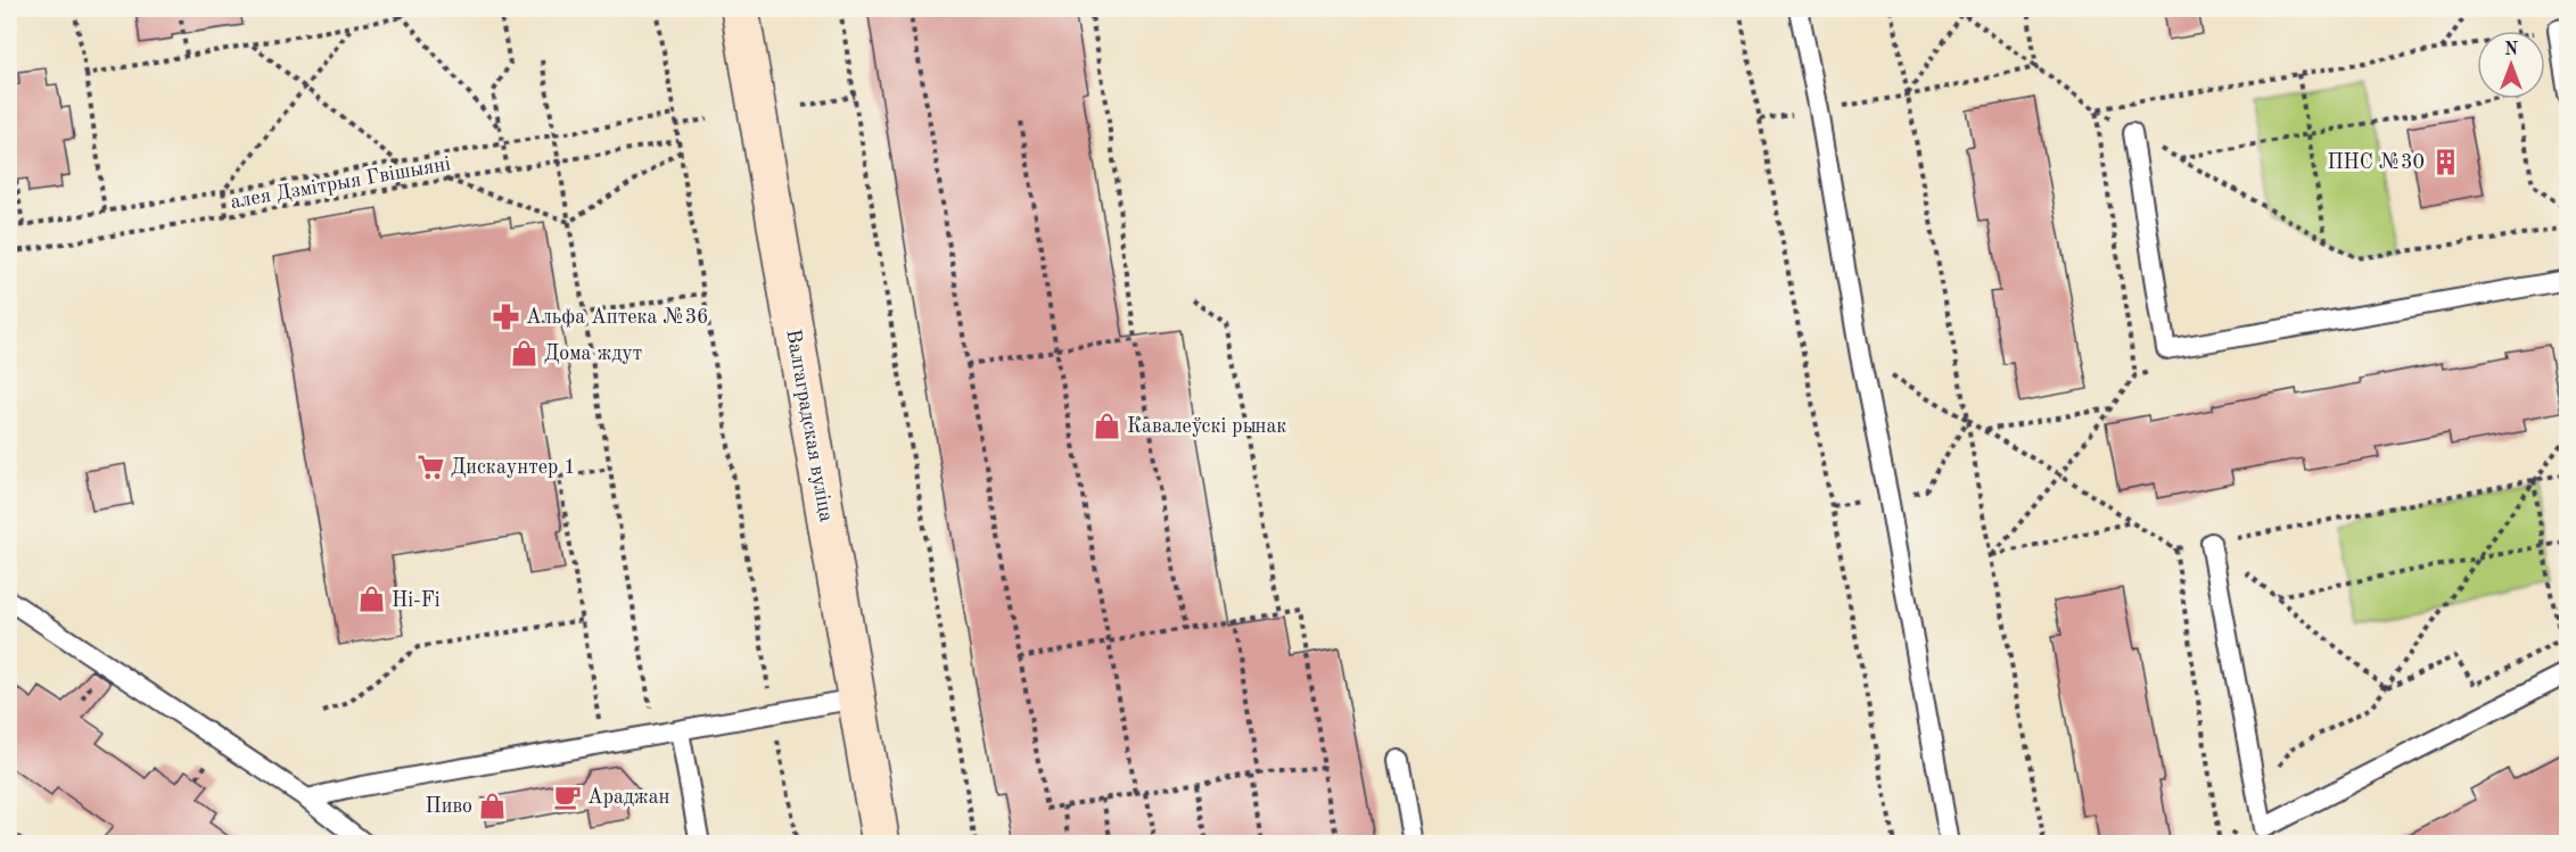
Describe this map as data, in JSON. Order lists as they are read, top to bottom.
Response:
{
  "streets": {
    "main road": ["Валгаградская вуліца"],
    "path": ["алея Дзмітрыя Гвішыяні"]
  },
  "places": {
    "building": ["ПНС №30"],
    "pharmacy": ["Альфа Аптека №36"],
    "shop": [
      "Дома ждут",
      "Кавалеўскі рынак",
      "Hi-Fi",
      "Пиво"
    ],
    "supermarket": ["Дискаунтер 1"],
    "cafe": ["Араджан"]
  },
  "north": "top"
}
